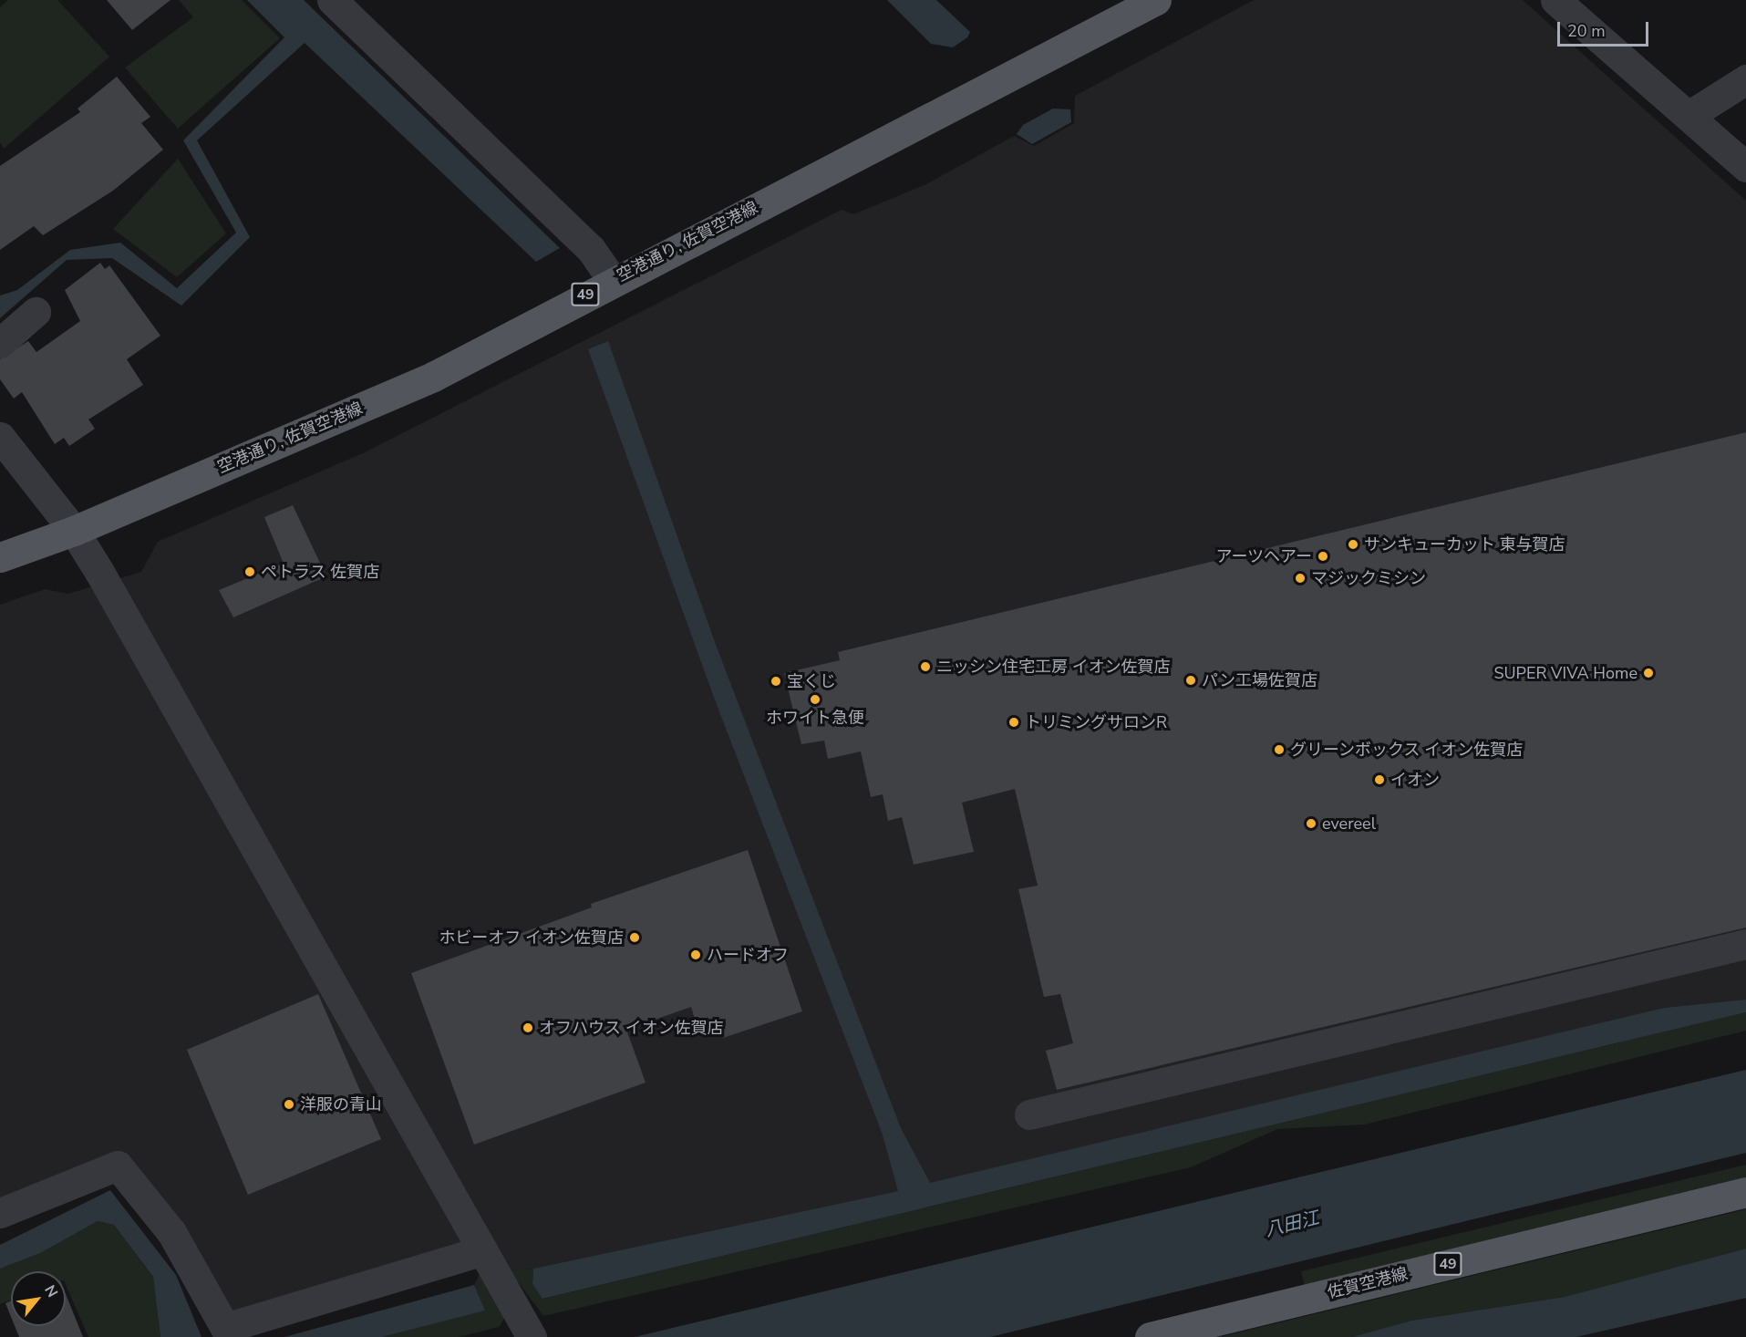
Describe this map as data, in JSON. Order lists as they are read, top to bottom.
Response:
{
  "streets": {
    "main road": ["空港通り, 佐賀空港線", "49", "佐賀空港線"]
  },
  "water": ["八田江"],
  "places": [
    "サンキューカット 東与賀店",
    "アーツヘアー",
    "ペトラス 佐賀店",
    "マジックミシン",
    "ニッシン住宅工房 イオン佐賀店",
    "SUPER VIVA Home",
    "パン工場佐賀店",
    "宝くじ",
    "ホワイト急便",
    "トリミングサロンR",
    "グリーンボックス イオン佐賀店",
    "イオン",
    "evereel",
    "ホビーオフ イオン佐賀店",
    "ハードオフ",
    "オフハウス イオン佐賀店",
    "洋服の青山"
  ],
  "scale_bar": "20 m",
  "north": "top right"
}
